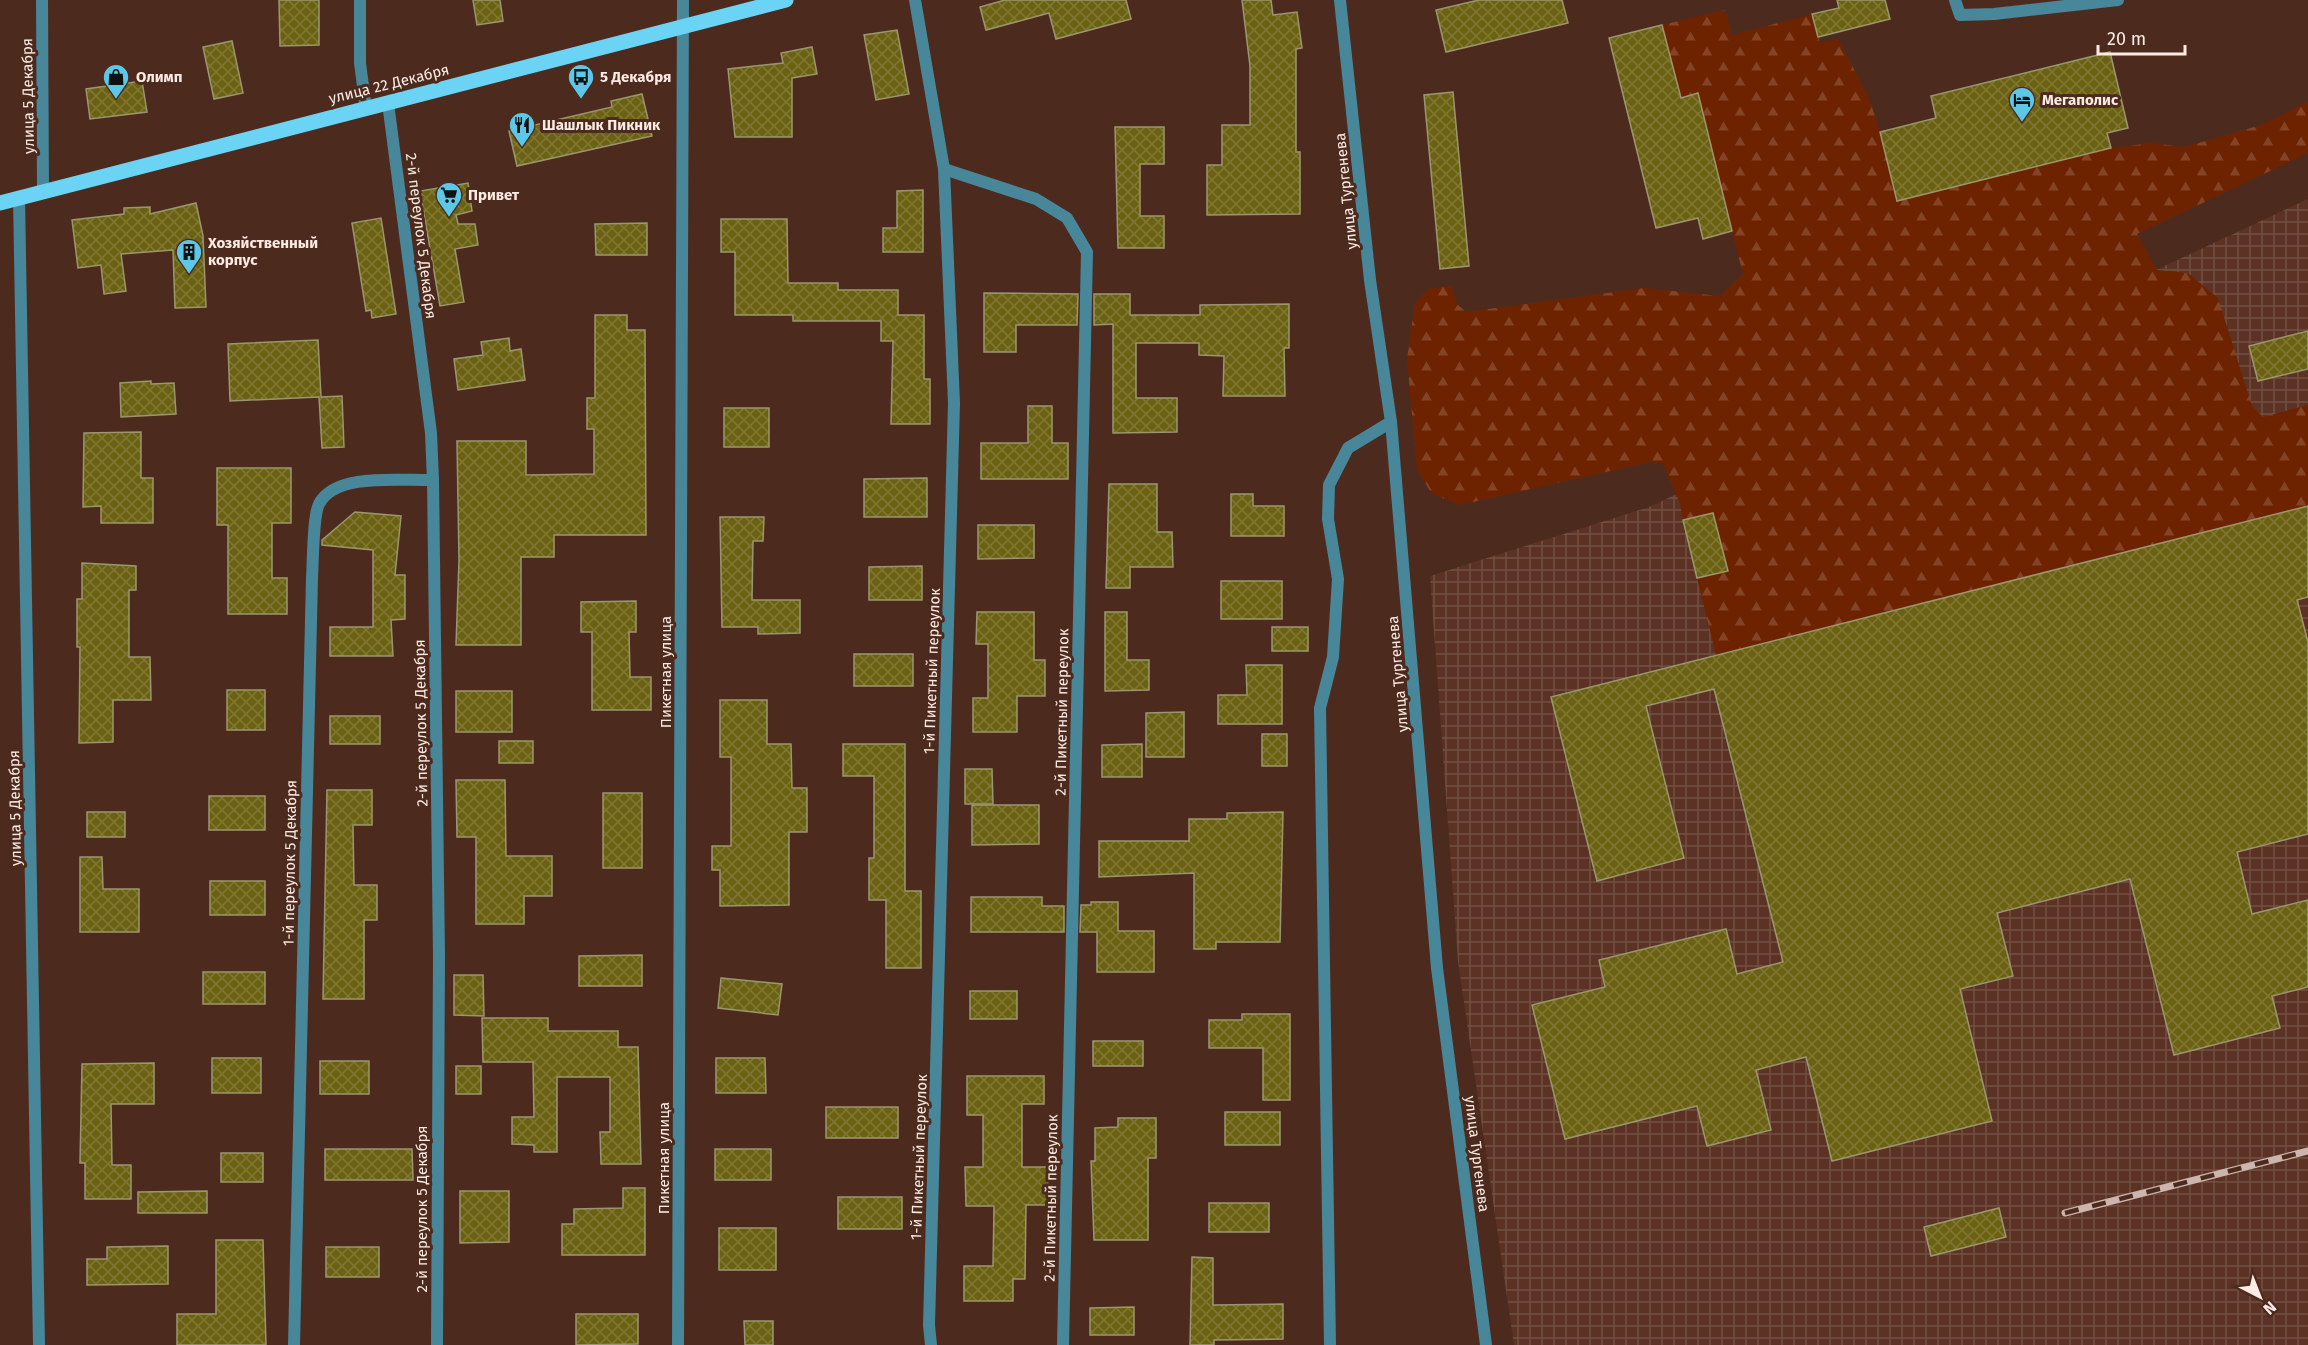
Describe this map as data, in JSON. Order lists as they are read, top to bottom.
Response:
{
  "streets": {
    "main road": ["улица 22 Декабря"],
    "street": [
      "улица 5 Декабря",
      "улица Тургенева",
      "2-й переулок 5 Декабря",
      "1-й Пикетный переулок",
      "Пикетная улица",
      "2-й Пикетный переулок",
      "1-й переулок 5 Декабря"
    ]
  },
  "crossings": [
    ["улица 22 Декабря", "улица 5 Декабря"],
    ["улица 22 Декабря", "2-й переулок 5 Декабря"],
    ["улица 22 Декабря", "Пикетная улица"],
    ["2-й переулок 5 Декабря", "1-й переулок 5 Декабря"],
    ["1-й Пикетный переулок", "2-й Пикетный переулок"]
  ],
  "places": {
    "shop": ["Олимп"],
    "bus stop": ["5 Декабря"],
    "hotel": ["Мегаполис"],
    "restaurant": ["Шашлык Пикник"],
    "supermarket": ["Привет"],
    "building": ["Хозяйственный корпус"]
  },
  "scale_bar": "20 m",
  "north": "bottom right"
}
